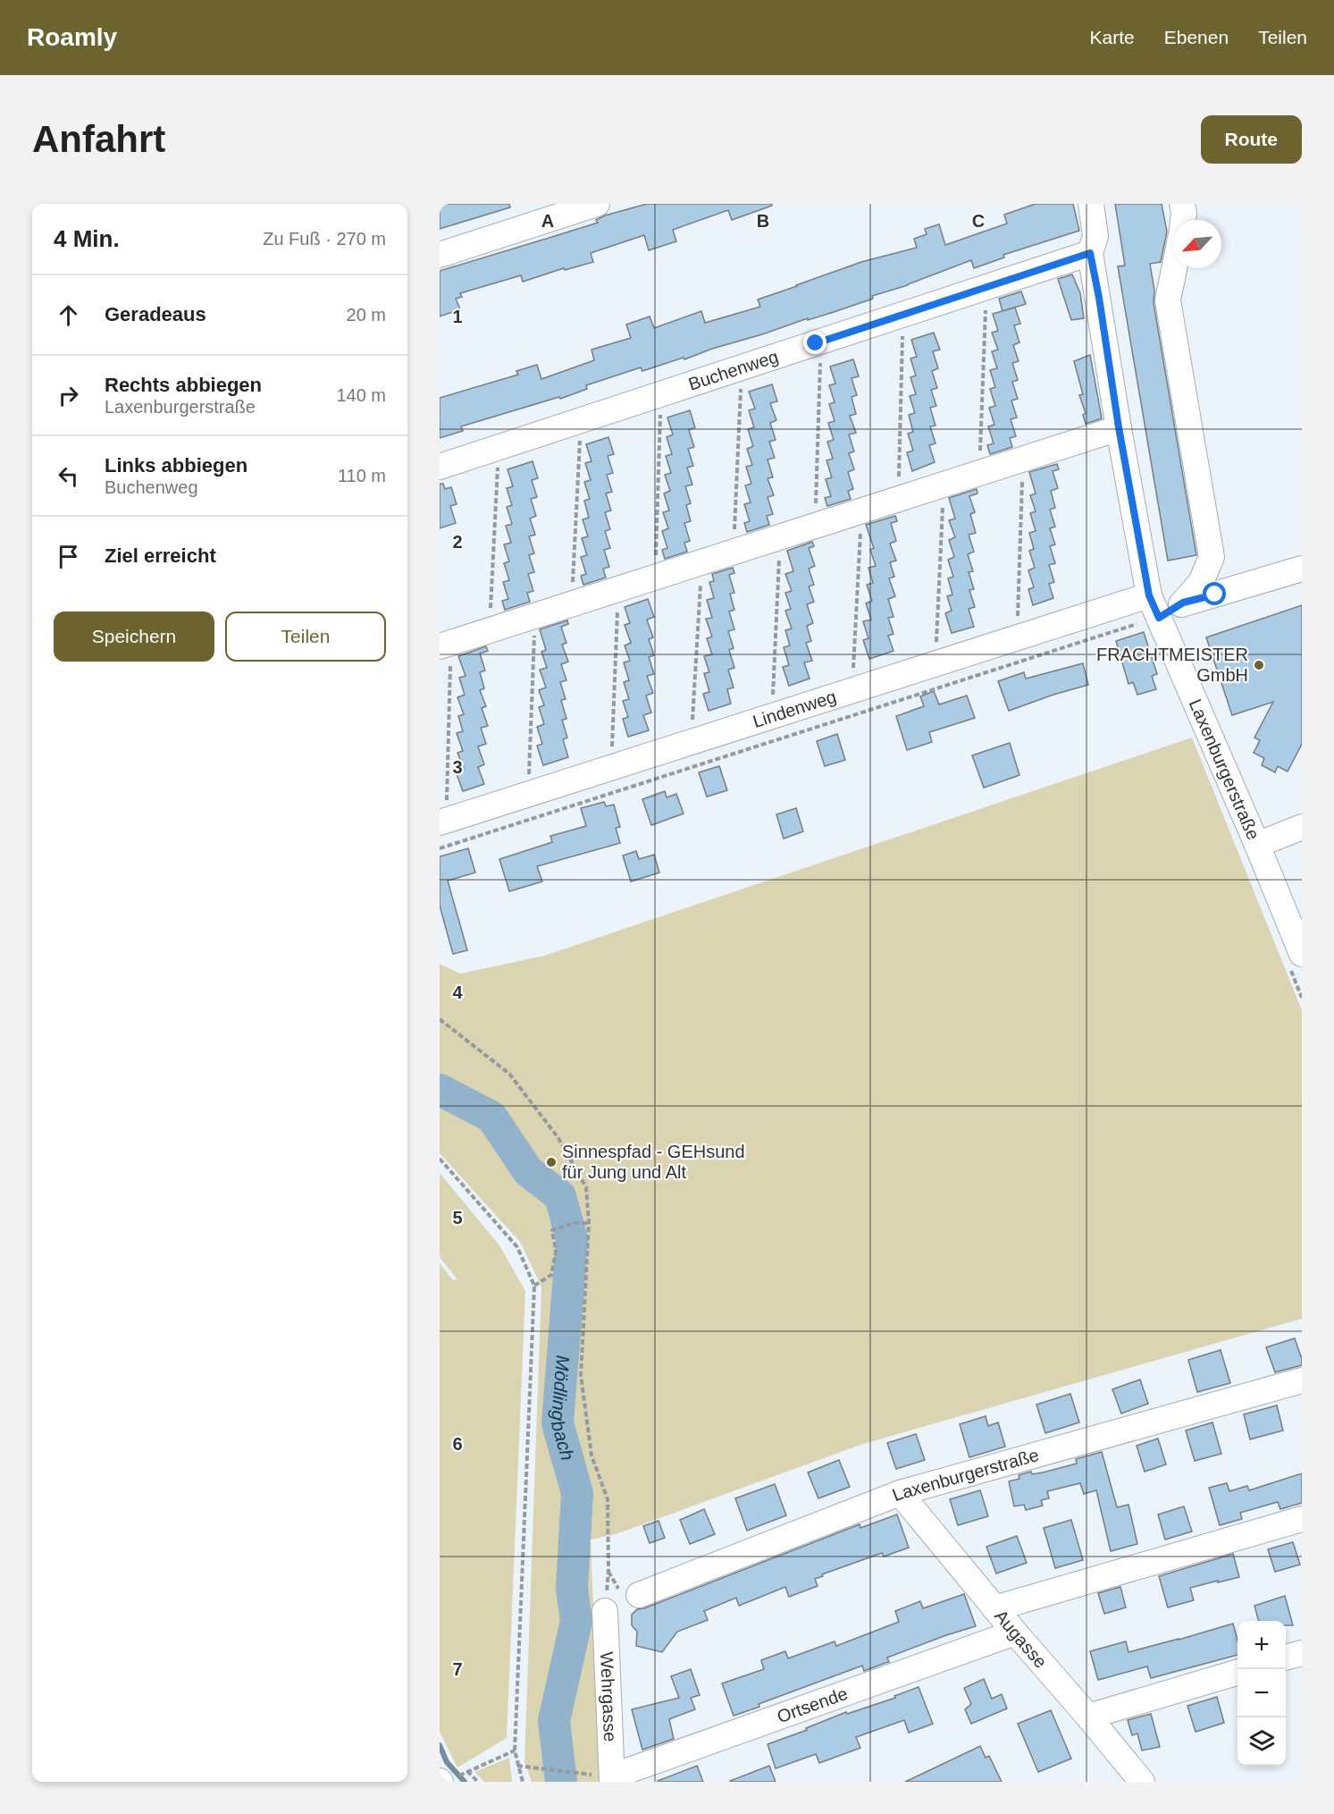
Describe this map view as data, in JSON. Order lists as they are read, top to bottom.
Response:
{
  "streets": {
    "street": [
      "Buchenweg",
      "Lindenweg",
      "Laxenburgerstraße",
      "Augasse",
      "Wehrgasse",
      "Ortsende"
    ]
  },
  "crossings": [
    ["Buchenweg", "Laxenburgerstraße"],
    ["Lindenweg", "Laxenburgerstraße"],
    ["Laxenburgerstraße", "Augasse"],
    ["Augasse", "Ortsende"],
    ["Wehrgasse", "Ortsende"]
  ],
  "water": ["Mödlingbach"],
  "places": ["FRACHTMEISTER GmbH", "Sinnespfad - GEHsund für Jung und Alt"],
  "north": "bottom left",
  "page": {
    "header": "Roamly",
    "nav": ["Karte", "Ebenen", "Teilen"],
    "buttons": [
      "Route",
      ["Speichern", "Teilen"]
    ],
    "title": "Anfahrt",
    "heading": ["4 Min.", "Zu Fuß · 270 m"],
    "list": [
      ["Geradeaus", "20 m"],
      ["Rechts abbiegen", "Laxenburgerstraße", "140 m"],
      ["Links abbiegen", "Buchenweg", "110 m"],
      "Ziel erreicht"
    ],
    "map_buttons": ["+", "−"]
  },
  "grid": {
    "columns": ["A", "B", "C"],
    "rows": [
      "1",
      "2",
      "3",
      "4",
      "5",
      "6",
      "7"
    ]
  }
}
